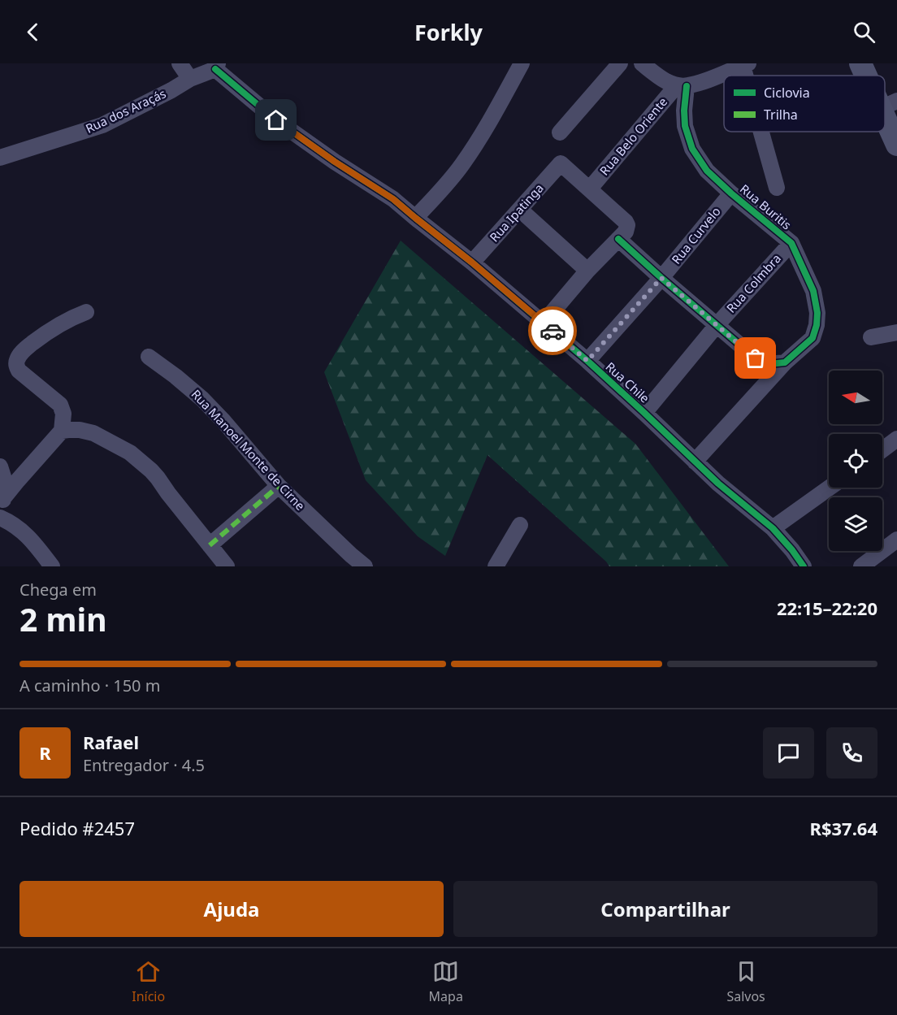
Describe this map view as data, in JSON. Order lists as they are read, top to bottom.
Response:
{
  "streets": {
    "street": [
      "Rua dos Araçás",
      "Rua Belo Oriente",
      "Rua Buritis",
      "Rua Ipatinga",
      "Rua Curvelo",
      "Rua Colmbra",
      "Rua Chile",
      "Rua Manoel Monte de Cirne"
    ]
  },
  "crossings": [
    ["Rua dos Araçás", "Rua Chile"],
    ["Rua Belo Oriente", "Rua Buritis"],
    ["Rua Belo Oriente", "Rua Ipatinga"],
    ["Rua Buritis", "Rua Curvelo"],
    ["Rua Buritis", "Rua Colmbra"],
    ["Rua Buritis", "Rua Chile"],
    ["Rua Ipatinga", "Rua Chile"],
    ["Rua Curvelo", "Rua Chile"],
    ["Rua Colmbra", "Rua Chile"]
  ],
  "legend": ["Ciclovia", "Trilha"],
  "north": "left",
  "page": {
    "header": "Forkly",
    "heading": ["2 min", "Chega em", "22:15–22:20"],
    "panel": [
      "Rafael",
      "Entregador · 4.5",
      "Pedido #2457",
      "R$37.64"
    ],
    "bar": "A caminho · 150 m",
    "round": "R",
    "buttons": ["Ajuda", "Compartilhar"],
    "tabs": ["Início", "Mapa", "Salvos"]
  }
}
